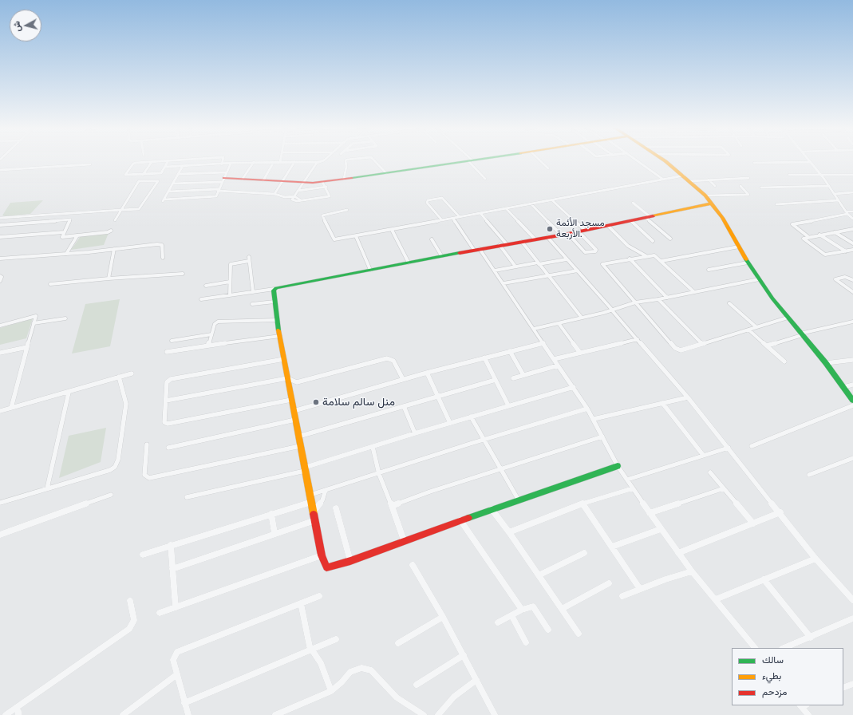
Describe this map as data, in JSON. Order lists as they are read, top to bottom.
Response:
{
  "places": ["مسجد الأئمة الأربعة.", "منل سالم سلامة"],
  "legend": ["سالك", "بطيء", "مزدحم"],
  "north": "left"
}
